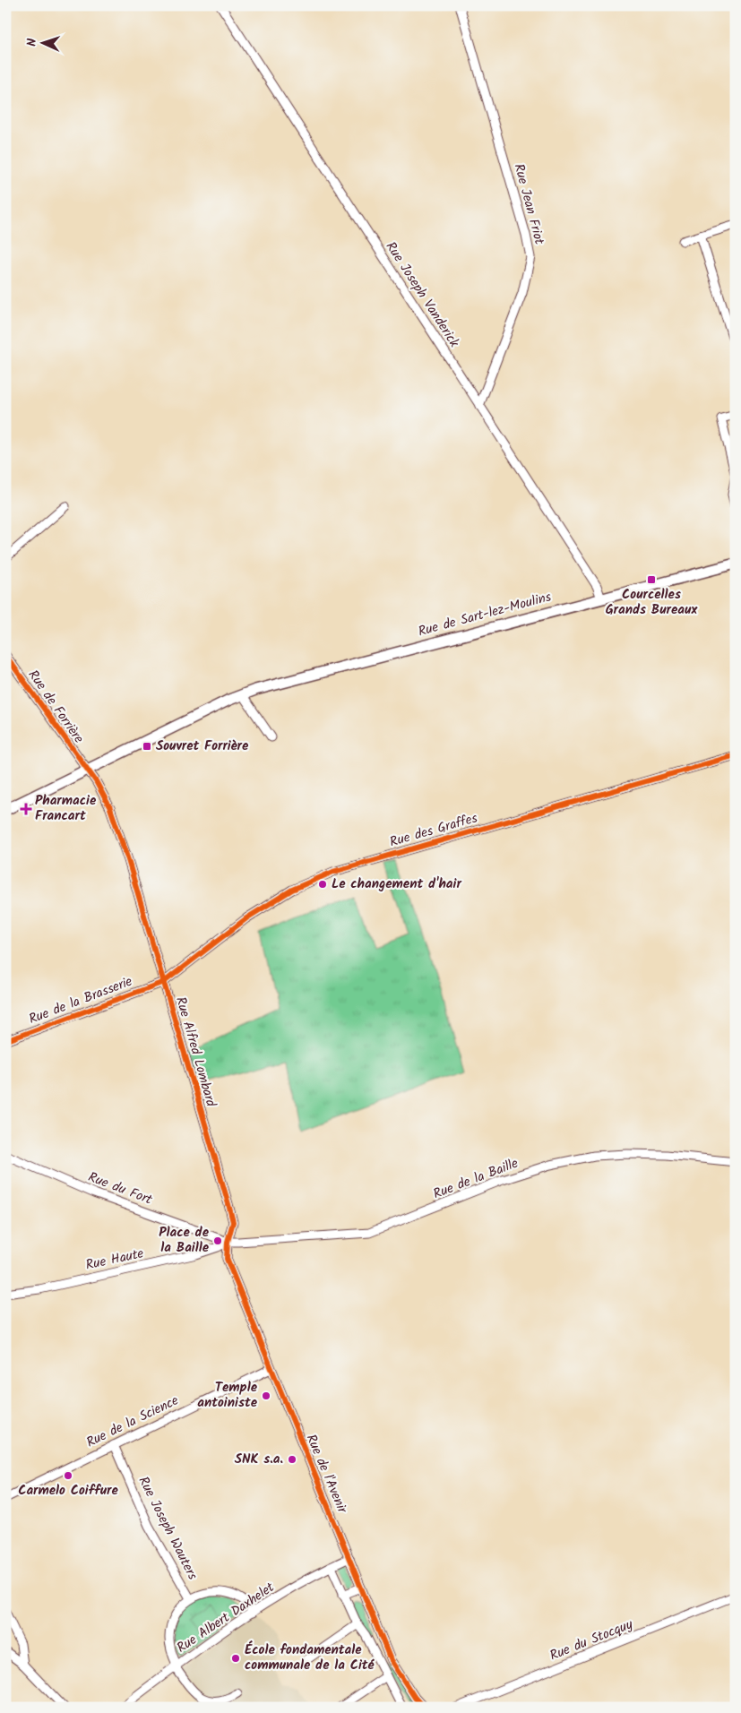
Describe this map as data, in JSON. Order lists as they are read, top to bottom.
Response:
{
  "streets": {
    "main road": ["Rue de Sart-lez-Moulins"],
    "street": [
      "Rue Jean Friot",
      "Rue Joseph Vanderick",
      "Rue de Forrière",
      "Rue des Graffes",
      "Rue de la Brasserie",
      "Rue Alfred Lombard",
      "Rue de la Baille",
      "Rue du Fort",
      "Rue Haute",
      "Rue de la Science",
      "Rue de l'Avenir",
      "Rue Joseph Wauters",
      "Rue Albert Daxhelet",
      "Rue du Stocquy"
    ]
  },
  "crossings": [
    ["Rue Jean Friot", "Rue Joseph Vanderick"],
    ["Rue Joseph Vanderick", "Rue de Sart-lez-Moulins"],
    ["Rue de Sart-lez-Moulins", "Rue de Forrière"],
    ["Rue de Sart-lez-Moulins", "Rue Alfred Lombard"],
    ["Rue de Forrière", "Rue Alfred Lombard"],
    ["Rue des Graffes", "Rue de la Brasserie"],
    ["Rue des Graffes", "Rue Alfred Lombard"],
    ["Rue de la Brasserie", "Rue Alfred Lombard"],
    ["Rue Alfred Lombard", "Rue de la Baille"],
    ["Rue Alfred Lombard", "Rue du Fort"],
    ["Rue Alfred Lombard", "Rue Haute"],
    ["Rue Alfred Lombard", "Rue de l'Avenir"],
    ["Rue de la Baille", "Rue du Fort"],
    ["Rue de la Baille", "Rue Haute"],
    ["Rue de la Baille", "Rue de l'Avenir"],
    ["Rue du Fort", "Rue Haute"],
    ["Rue du Fort", "Rue de l'Avenir"],
    ["Rue Haute", "Rue de l'Avenir"],
    ["Rue de la Science", "Rue de l'Avenir"],
    ["Rue de la Science", "Rue Joseph Wauters"],
    ["Rue de l'Avenir", "Rue Albert Daxhelet"],
    ["Rue Joseph Wauters", "Rue Albert Daxhelet"]
  ],
  "places": {
    "transit": ["Courcelles Grands Bureaux", "Souvret Forrière"],
    "health": ["Pharmacie Francart"],
    "other": [
      "Le changement d'hair",
      "Place de la Baille",
      "Temple antoiniste",
      "SNK s.a.",
      "Carmelo Coiffure",
      "École fondamentale communale de la Cité"
    ]
  },
  "north": "left"
}
